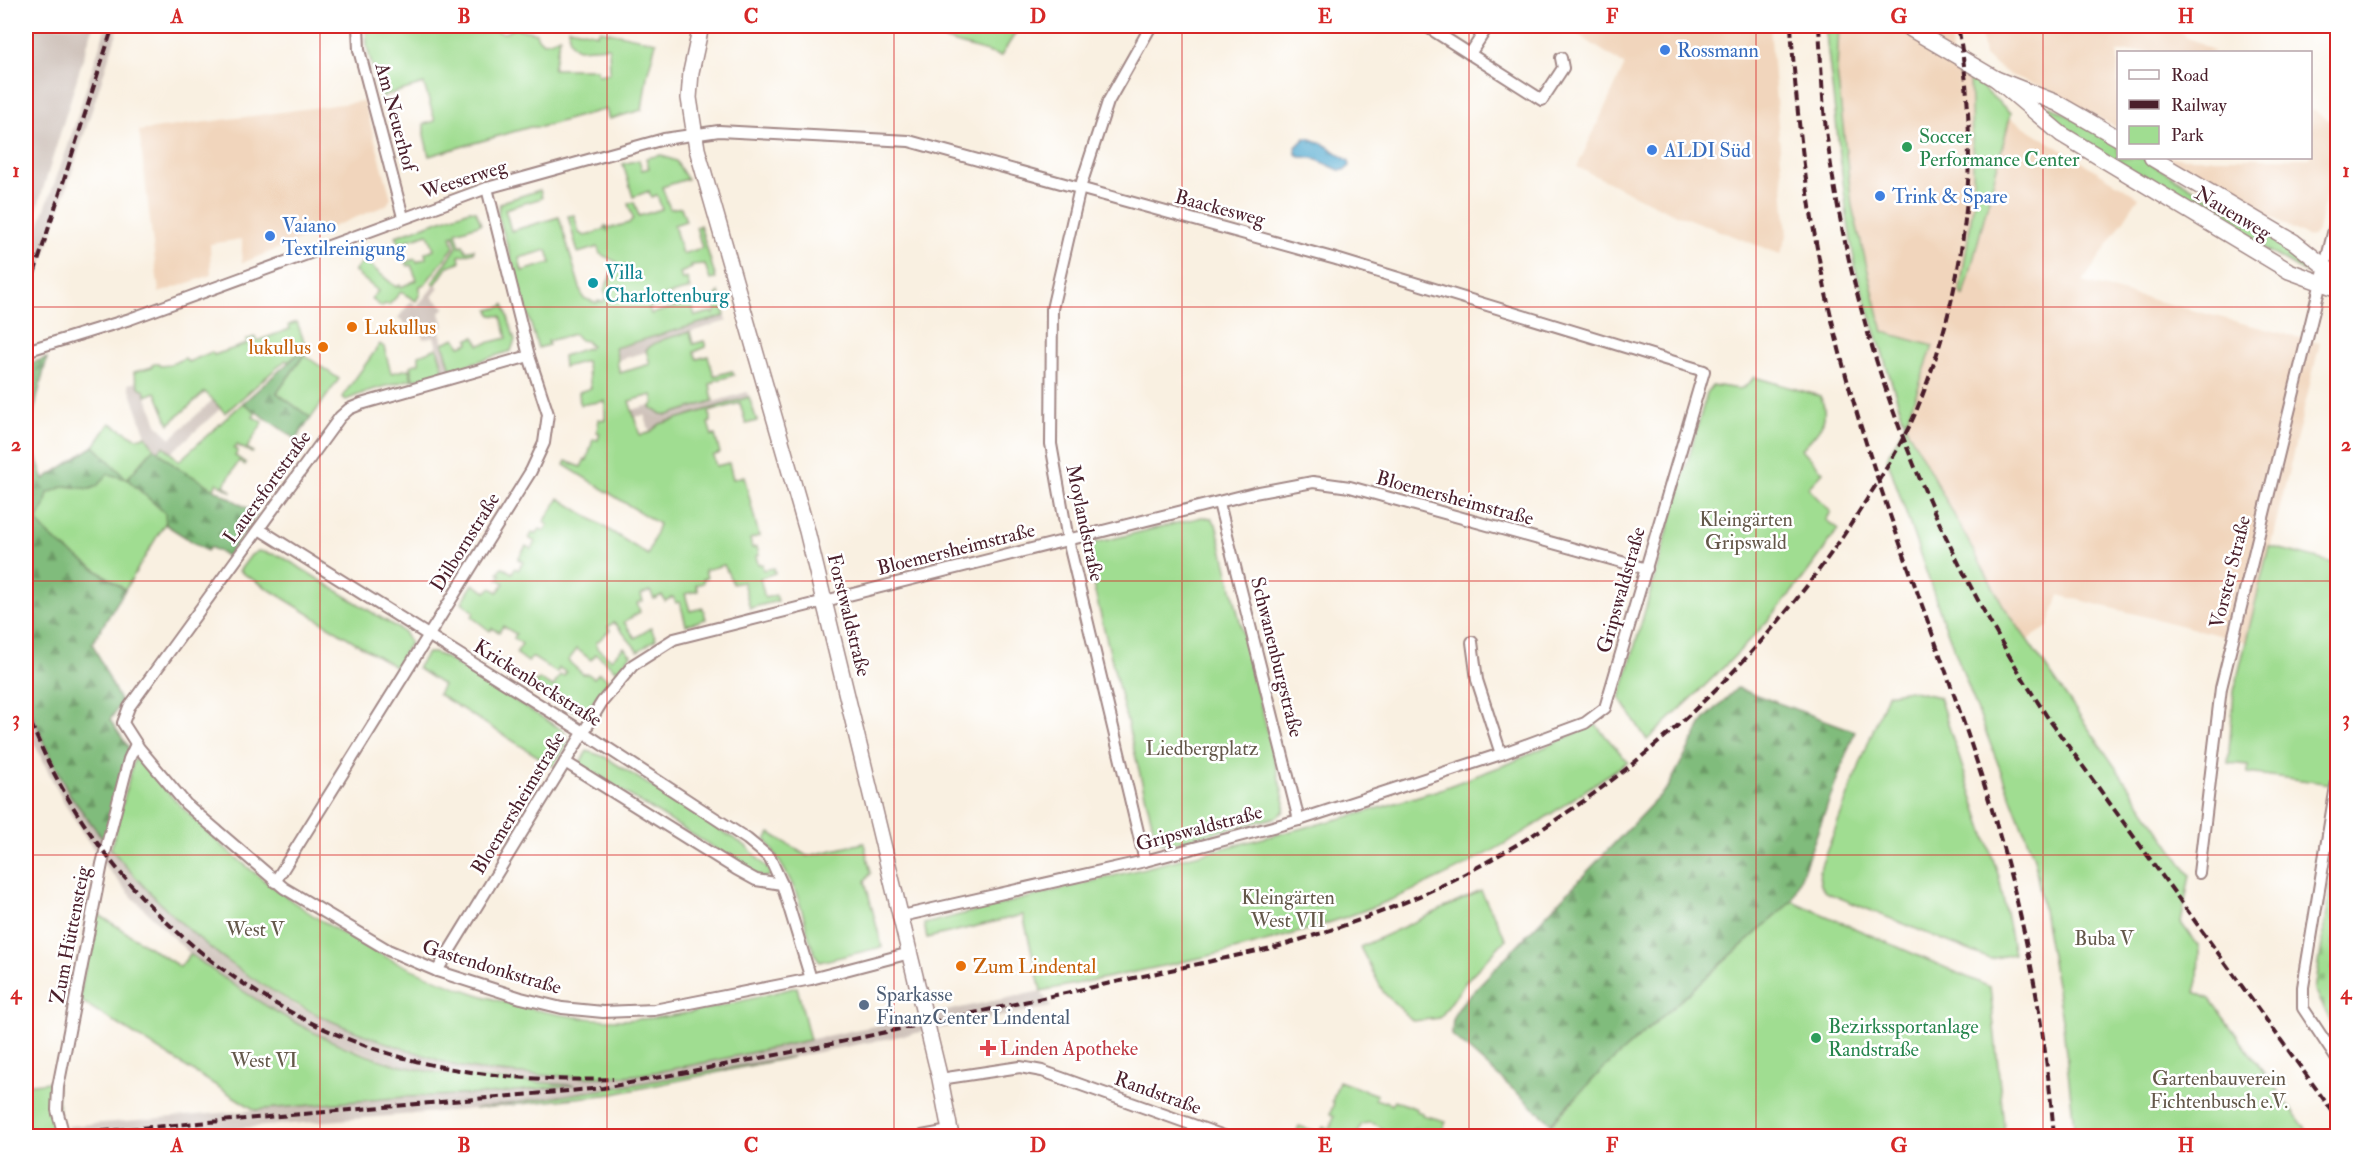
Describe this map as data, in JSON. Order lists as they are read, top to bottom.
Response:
{
  "streets": {
    "street": [
      "Am Neuerhof",
      "Weeserweg",
      "Baackesweg",
      "Nauenweg",
      "Lauersfortstraße",
      "Bloemersheimstraße",
      "Moylandstraße",
      "Dilbornstraße",
      "Vorster Straße",
      "Gripswaldstraße",
      "Forstwaldstraße",
      "Schwanenburgstraße",
      "Krickenbeckstraße",
      "Zum Hüttensteig",
      "Gastendonkstraße",
      "Randstraße"
    ]
  },
  "crossings": [
    ["Am Neuerhof", "Weeserweg"],
    ["Weeserweg", "Baackesweg"],
    ["Weeserweg", "Dilbornstraße"],
    ["Weeserweg", "Forstwaldstraße"],
    ["Baackesweg", "Moylandstraße"],
    ["Baackesweg", "Gripswaldstraße"],
    ["Nauenweg", "Vorster Straße"],
    ["Lauersfortstraße", "Dilbornstraße"],
    ["Lauersfortstraße", "Krickenbeckstraße"],
    ["Lauersfortstraße", "Zum Hüttensteig"],
    ["Lauersfortstraße", "Gastendonkstraße"],
    ["Bloemersheimstraße", "Moylandstraße"],
    ["Bloemersheimstraße", "Gripswaldstraße"],
    ["Bloemersheimstraße", "Forstwaldstraße"],
    ["Bloemersheimstraße", "Schwanenburgstraße"],
    ["Bloemersheimstraße", "Krickenbeckstraße"],
    ["Bloemersheimstraße", "Gastendonkstraße"],
    ["Moylandstraße", "Gripswaldstraße"],
    ["Dilbornstraße", "Krickenbeckstraße"],
    ["Dilbornstraße", "Gastendonkstraße"],
    ["Gripswaldstraße", "Forstwaldstraße"],
    ["Gripswaldstraße", "Schwanenburgstraße"],
    ["Forstwaldstraße", "Gastendonkstraße"],
    ["Forstwaldstraße", "Randstraße"],
    ["Krickenbeckstraße", "Gastendonkstraße"],
    ["Zum Hüttensteig", "Gastendonkstraße"]
  ],
  "parks": [
    "Kleingärten Gripswald",
    "Liedbergplatz",
    "Kleingärten West VII",
    "West V",
    "Buba V",
    "West VI",
    "Gartenbauverein Fichtenbusch e.V."
  ],
  "places": {
    "other": [
      "Rossmann",
      "Soccer Performance Center",
      "ALDI Süd",
      "Trink & Spare",
      "Vaiano Textilreinigung",
      "Villa Charlottenburg",
      "Lukullus",
      "lukullus",
      "Zum Lindental",
      "Sparkasse FinanzCenter Lindental",
      "Bezirkssportanlage Randstraße"
    ],
    "health": ["Linden Apotheke"]
  },
  "legend": ["Road", "Railway", "Park"],
  "grid": {
    "columns": [
      "A",
      "B",
      "C",
      "D",
      "E",
      "F",
      "G",
      "H"
    ],
    "rows": [
      "1",
      "2",
      "3",
      "4"
    ]
  }
}
